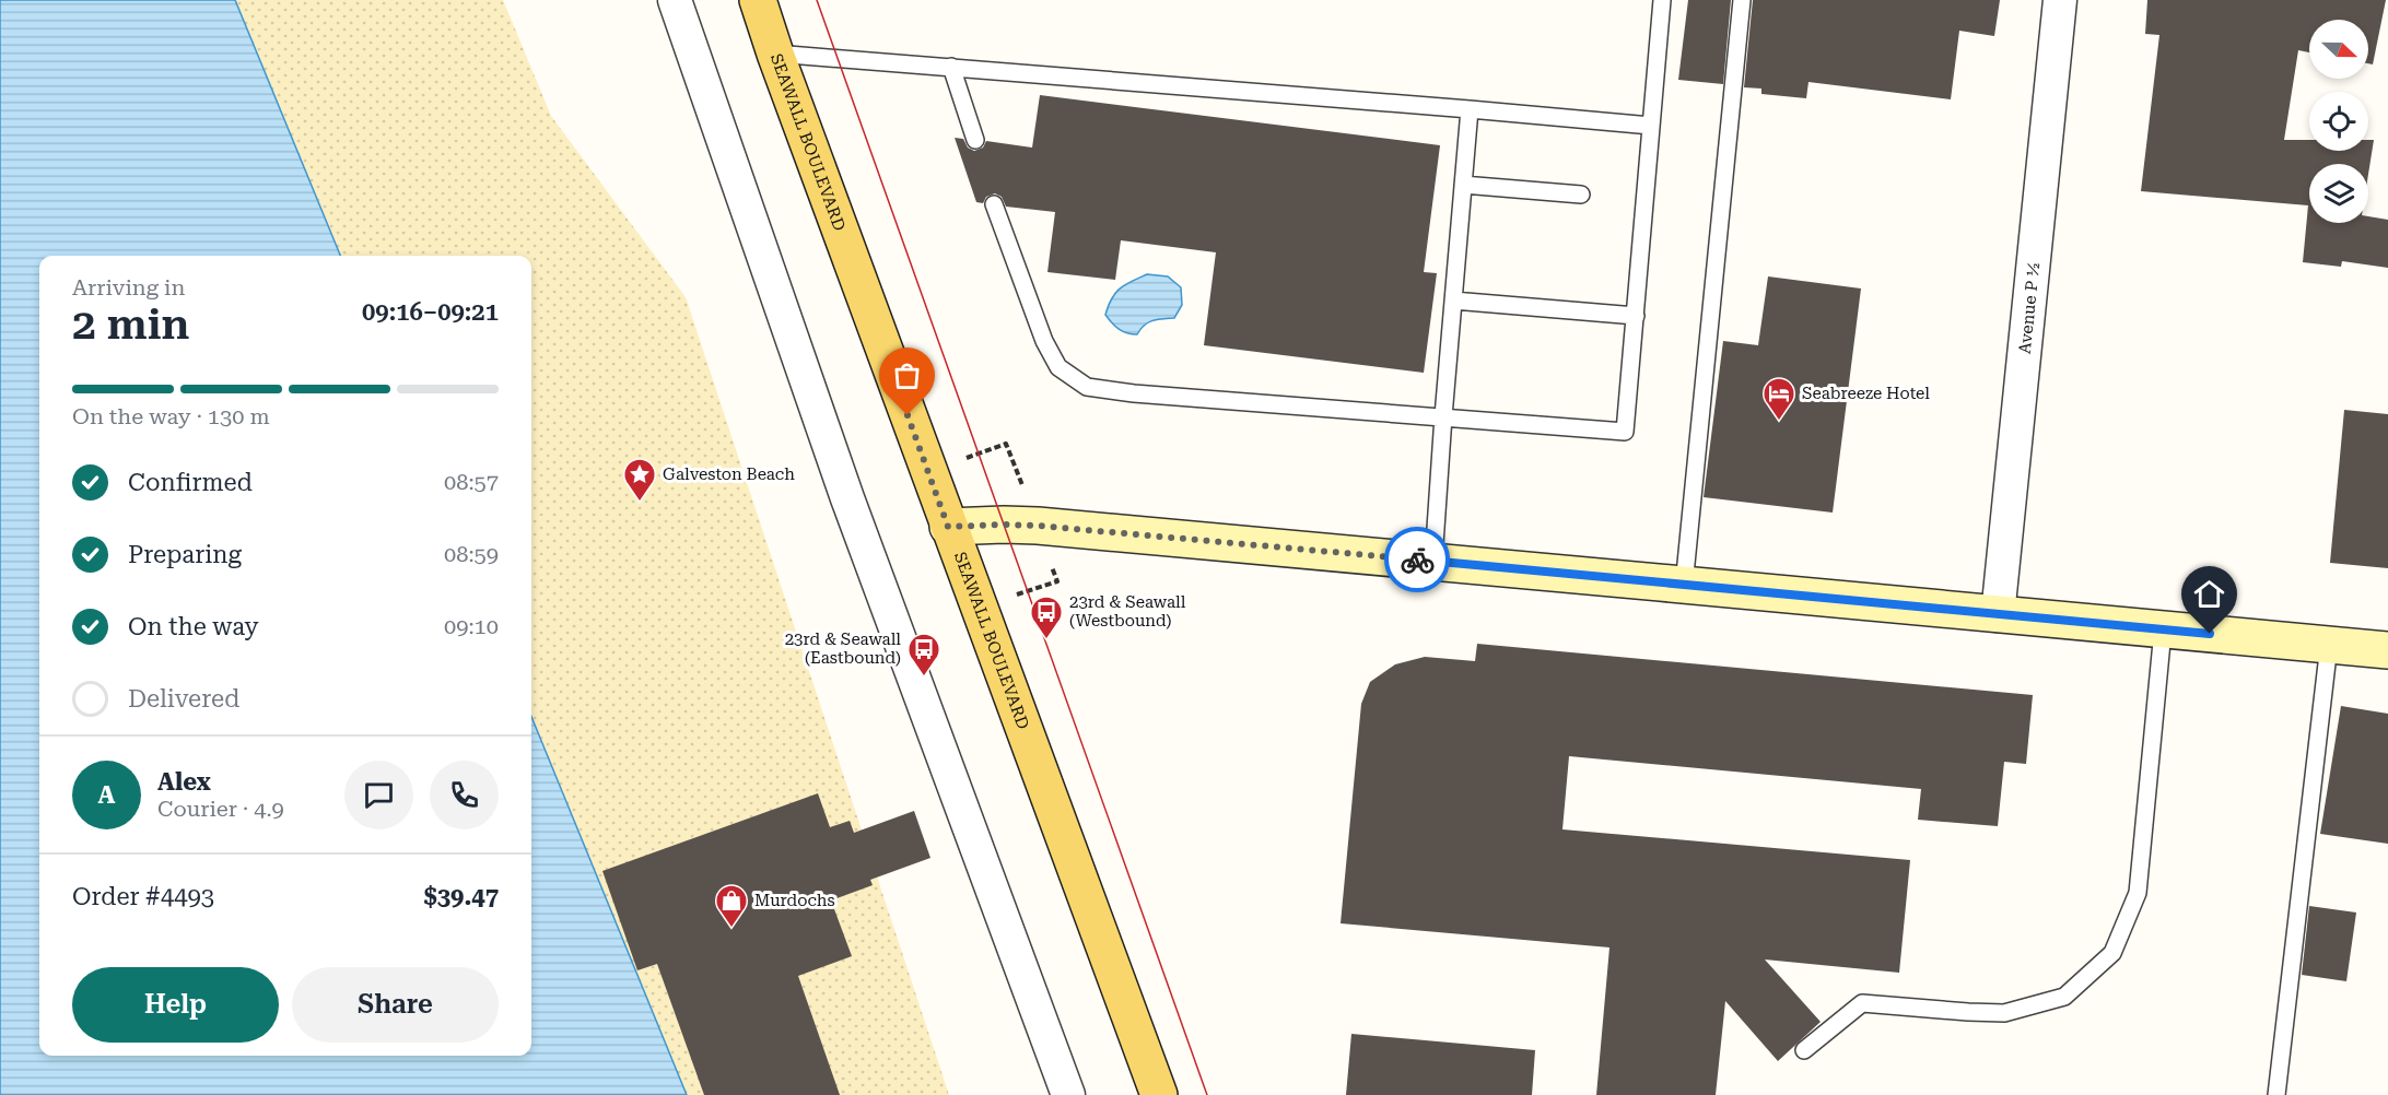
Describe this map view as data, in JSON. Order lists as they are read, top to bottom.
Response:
{
  "streets": {
    "main road": ["SEAWALL BOULEVARD"],
    "street": ["Avenue P ½"]
  },
  "places": {
    "hotel": ["Seabreeze Hotel"],
    "place": ["Galveston Beach"],
    "bus stop": ["23rd & Seawall (Westbound)", "23rd & Seawall (Eastbound)"],
    "shop": ["Murdochs"]
  },
  "north": "right",
  "page": {
    "heading": ["2 min", "Arriving in", "09:16–09:21"],
    "panel": [
      "Alex",
      "Courier · 4.9",
      "Order #4493",
      "$39.47"
    ],
    "bar": "On the way · 130 m",
    "list": [
      ["Confirmed", "08:57"],
      ["Preparing", "08:59"],
      ["On the way", "09:10"],
      "Delivered"
    ],
    "round": "A",
    "buttons": ["Help", "Share"]
  }
}
